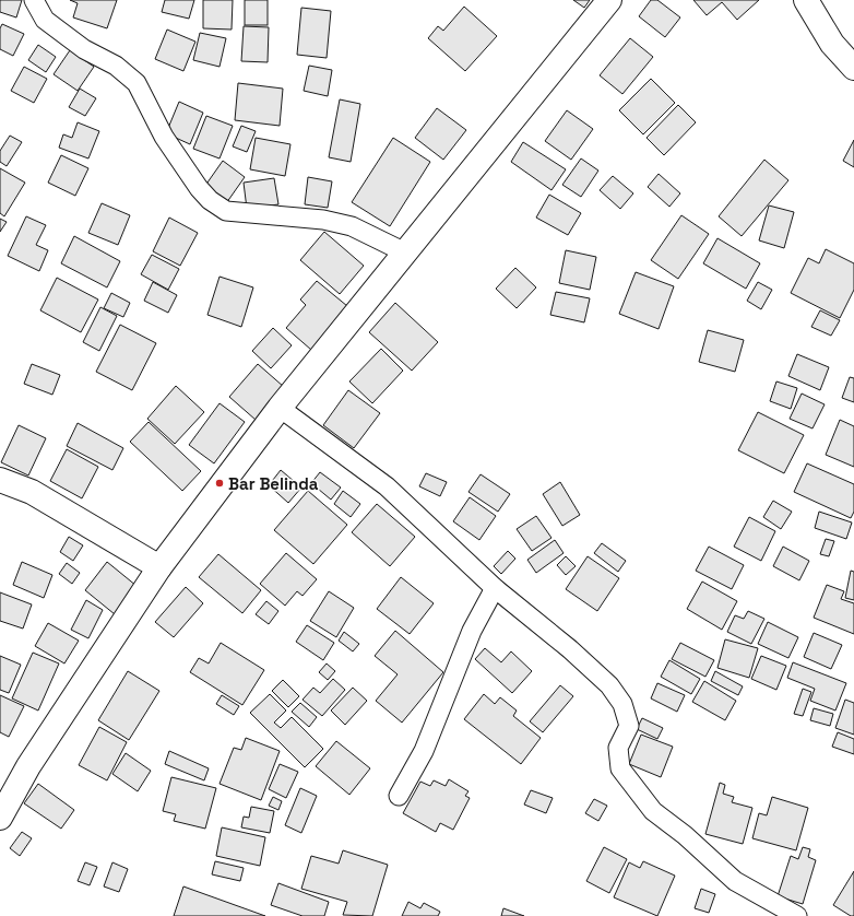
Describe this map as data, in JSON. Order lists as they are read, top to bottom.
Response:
{
  "places": ["Bar Belinda"]
}
